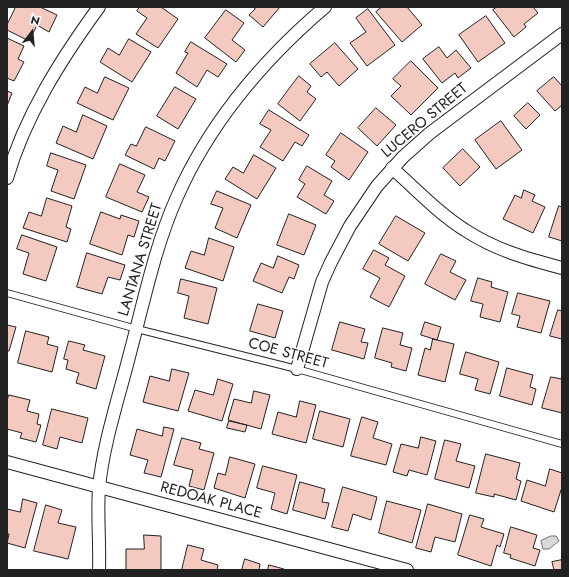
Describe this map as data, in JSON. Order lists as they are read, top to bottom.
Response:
{
  "streets": {
    "street": ["LUCERO STREET", "LANTANA STREET", "REDOAK PLACE"],
    "lane": ["COE STREET"]
  },
  "crossings": [
    ["LUCERO STREET", "COE STREET"],
    ["LANTANA STREET", "COE STREET"],
    ["LANTANA STREET", "REDOAK PLACE"]
  ],
  "north": "top"
}
